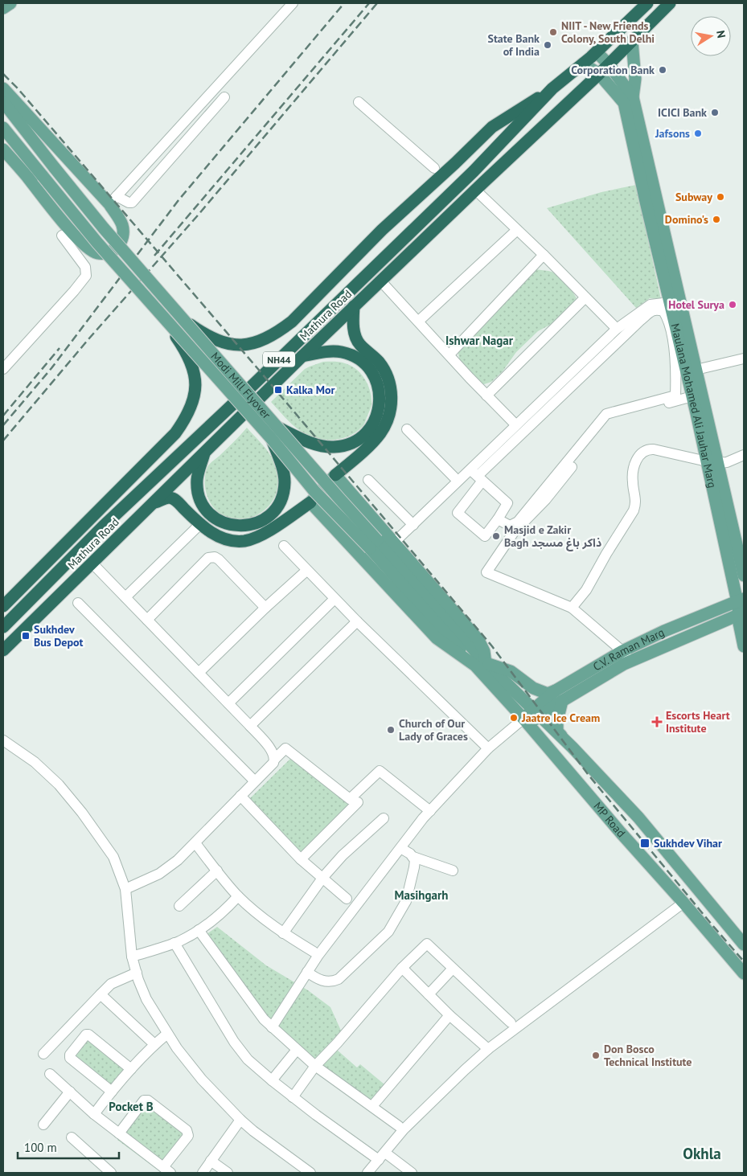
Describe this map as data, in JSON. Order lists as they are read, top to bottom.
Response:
{
  "streets": {
    "highway": ["Mathura Road", "NH44"],
    "main road": [
      "Modi Mill Flyover",
      "Maulana Mohamed Ali Jauhar Marg",
      "C.V. Raman Marg",
      "MP Road"
    ]
  },
  "crossings": [
    ["Mathura Road", "Maulana Mohamed Ali Jauhar Marg"],
    ["Modi Mill Flyover", "MP Road"],
    ["Maulana Mohamed Ali Jauhar Marg", "C.V. Raman Marg"],
    ["C.V. Raman Marg", "MP Road"]
  ],
  "districts": [
    "Ishwar Nagar",
    "Masihgarh",
    "Pocket B",
    "Okhla"
  ],
  "places": {
    "other": [
      "NIIT - New Friends Colony, South Delhi",
      "State Bank of India",
      "Corporation Bank",
      "ICICI Bank",
      "Jafsons",
      "Subway",
      "Domino's",
      "Hotel Surya",
      "Masjid e Zakir Bagh ذاکر باغ مسجد",
      "Jaatre Ice Cream",
      "Church of Our Lady of Graces",
      "Don Bosco Technical Institute"
    ],
    "transit": ["Kalka Mor", "Sukhdev Bus Depot", "Sukhdev Vihar"],
    "health": ["Escorts Heart Institute"]
  },
  "scale_bar": "100 m",
  "north": "right"
}
